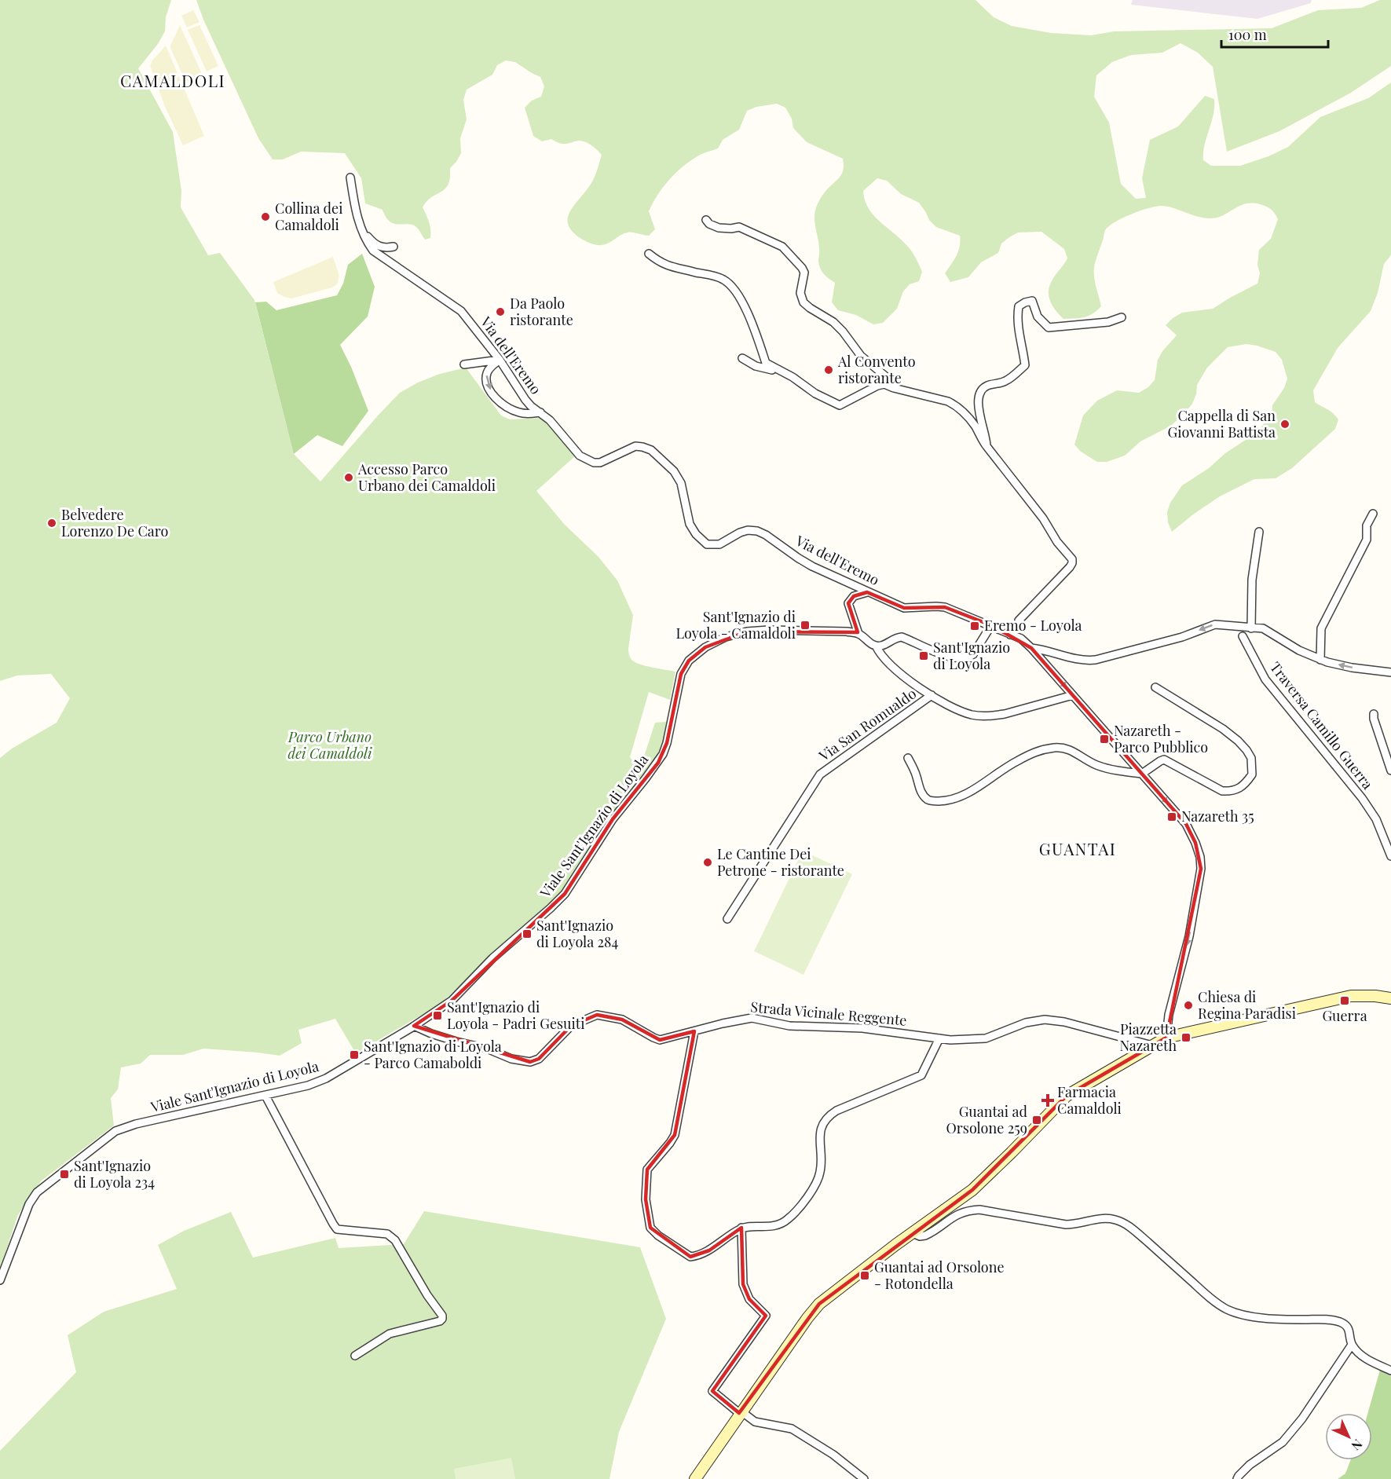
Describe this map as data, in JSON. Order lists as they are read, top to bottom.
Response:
{
  "streets": {
    "street": [
      "Via dell'Eremo",
      "Via San Romualdo",
      "Traversa Camillo Guerra",
      "Viale Sant'Ignazio di Loyola",
      "Strada Vicinale Reggente"
    ]
  },
  "crossings": [
    ["Via San Romualdo", "Viale Sant'Ignazio di Loyola"],
    ["Viale Sant'Ignazio di Loyola", "Strada Vicinale Reggente"]
  ],
  "districts": ["CAMALDOLI", "GUANTAI"],
  "parks": ["Parco Urbano dei Camaldoli"],
  "places": {
    "other": [
      "Collina dei Camaldoli",
      "Da Paolo ristorante",
      "Al Convento ristorante",
      "Cappella di San Giovanni Battista",
      "Accesso Parco Urbano dei Camaldoli",
      "Belvedere Lorenzo De Caro",
      "Le Cantine Dei Petrone - ristorante",
      "Chiesa di Regina Paradisi"
    ],
    "transit": [
      "Sant'Ignazio di Loyola - Camaldoli",
      "Eremo - Loyola",
      "Sant'Ignazio di Loyola",
      "Nazareth - Parco Pubblico",
      "Nazareth 35",
      "Sant'Ignazio di Loyola 284",
      "Guerra",
      "Sant'Ignazio di Loyola - Padri Gesuiti",
      "Piazzetta Nazareth",
      "Sant'Ignazio di Loyola - Parco Camaboldi",
      "Guantai ad Orsolone 259",
      "Sant'Ignazio di Loyola 234",
      "Guantai ad Orsolone - Rotondella"
    ],
    "health": ["Farmacia Camaldoli"]
  },
  "scale_bar": "100 m",
  "north": "bottom right"
}
